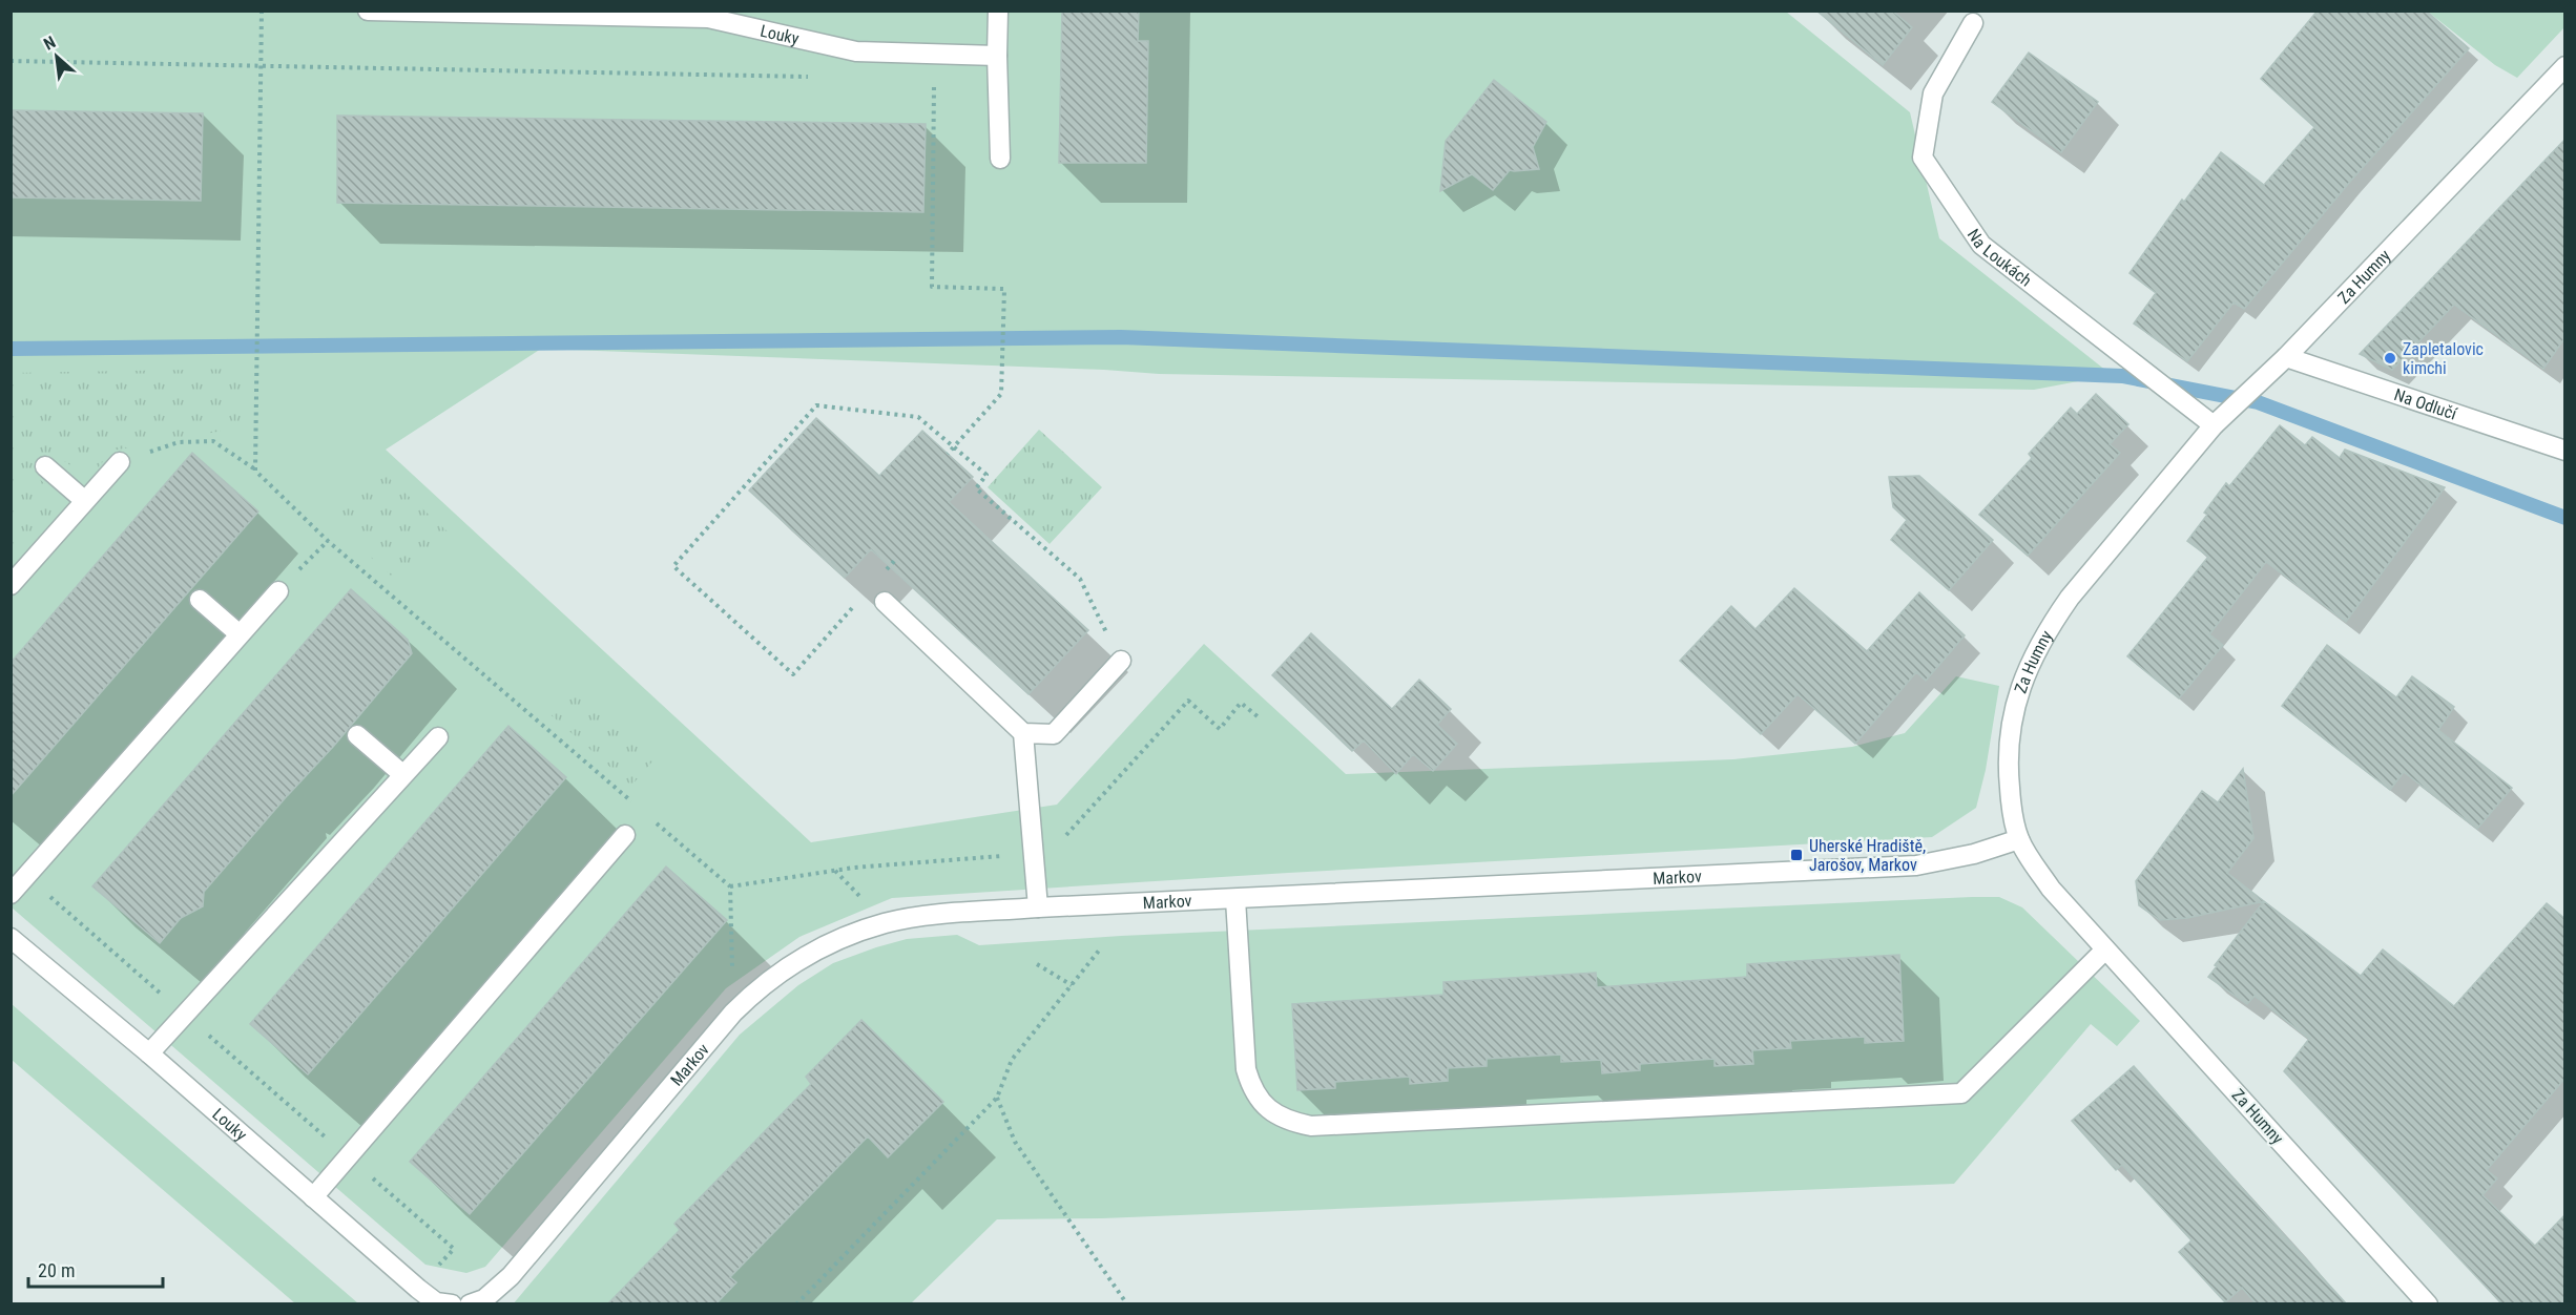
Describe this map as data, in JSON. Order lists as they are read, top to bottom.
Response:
{
  "streets": {
    "street": [
      "Louky",
      "Na Loukách",
      "Za Humny",
      "Na Odlučí",
      "Markov"
    ]
  },
  "crossings": [
    ["Na Loukách", "Za Humny"],
    ["Za Humny", "Na Odlučí"],
    ["Za Humny", "Markov"]
  ],
  "places": {
    "other": ["Zapletalovic kimchi"],
    "transit": ["Uherské Hradiště, Jarošov, Markov"]
  },
  "scale_bar": "20 m",
  "north": "top left"
}
